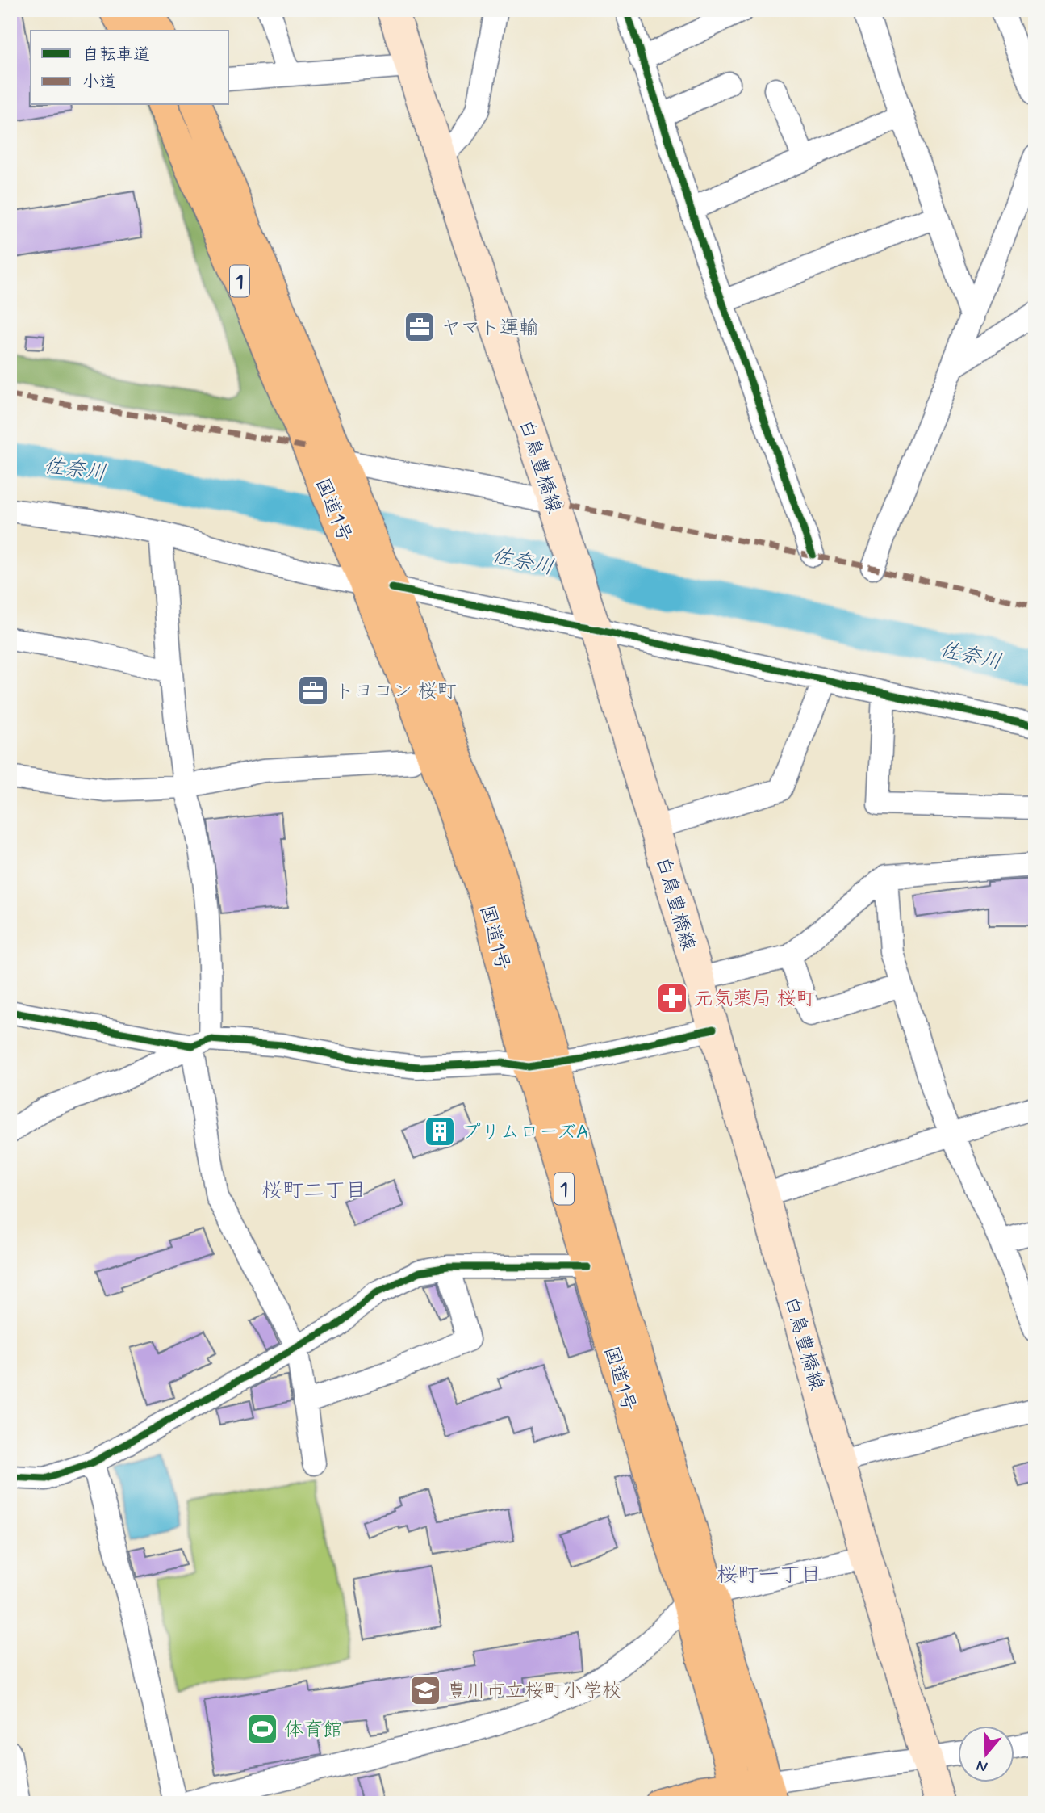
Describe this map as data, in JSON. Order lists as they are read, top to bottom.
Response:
{
  "streets": {
    "main road": ["1", "白鳥豊橋線", "国道1号"]
  },
  "districts": ["桜町二丁目", "桜町一丁目"],
  "water": ["佐奈川"],
  "places": {
    "office": ["ヤマト運輸", "トヨコン 桜町"],
    "pharmacy": ["元気薬局 桜町"],
    "building": ["プリムローズA"],
    "school or university": ["豊川市立桜町小学校"],
    "sports": ["体育館"]
  },
  "legend": ["自転車道", "小道"],
  "north": "bottom"
}
